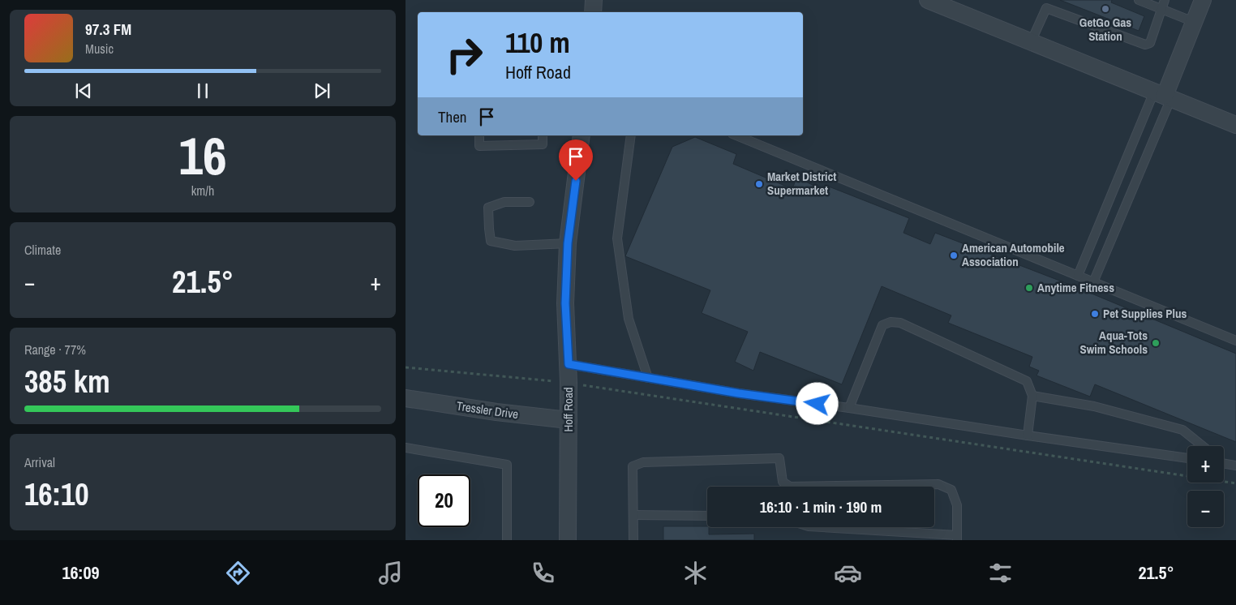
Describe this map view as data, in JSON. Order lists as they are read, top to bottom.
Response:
{
  "streets": {
    "street": ["Hoff Road", "Tressler Drive"]
  },
  "crossings": [
    ["Hoff Road", "Tressler Drive"]
  ],
  "places": [
    "GetGo Gas Station",
    "Market District Supermarket",
    "American Automobile Association",
    "Anytime Fitness",
    "Pet Supplies Plus",
    "Aqua-Tots Swim Schools"
  ],
  "page": {
    "turn": ["110 m", "Hoff Road"],
    "song": ["97.3 FM", "Music"],
    "then": "Then",
    "tile": [
      ["16", "km/h"],
      "Climate",
      ["Range · 77%", "385 km"],
      ["Arrival", "16:10"]
    ],
    "heat": ["−", "21.5°", "+"],
    "map_buttons": ["+", "−"],
    "limit": "20",
    "trip": "16:10 · 1 min · 190 m",
    "tabs": ["16:09", "21.5°"]
  }
}
